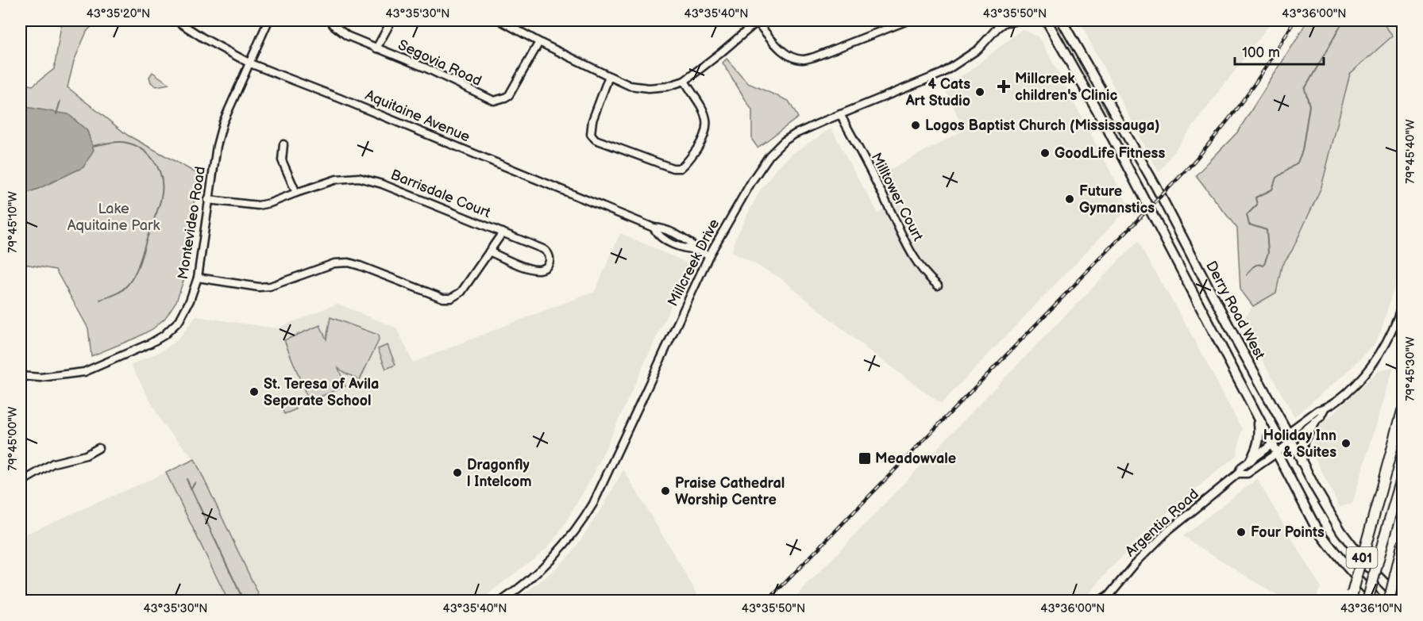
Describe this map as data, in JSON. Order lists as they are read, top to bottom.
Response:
{
  "streets": {
    "highway": ["401"],
    "main road": ["Derry Road West"],
    "street": [
      "Segovia Road",
      "Aquitaine Avenue",
      "Barrisdale Court",
      "Milltower Court",
      "Montevideo Road",
      "Millcreek Drive",
      "Argentia Road"
    ]
  },
  "crossings": [
    ["Aquitaine Avenue", "Montevideo Road"],
    ["Aquitaine Avenue", "Millcreek Drive"],
    ["Barrisdale Court", "Montevideo Road"],
    ["Milltower Court", "Millcreek Drive"],
    ["Derry Road West", "Argentia Road"]
  ],
  "parks": ["Lake Aquitaine Park"],
  "places": {
    "health": ["Millcreek children's Clinic"],
    "other": [
      "4 Cats Art Studio",
      "Logos Baptist Church (Mississauga)",
      "GoodLife Fitness",
      "Future Gymanstics",
      "St. Teresa of Avila Separate School",
      "Holiday Inn & Suites",
      "Dragonfly | Intelcom",
      "Praise Cathedral Worship Centre",
      "Four Points"
    ],
    "transit": ["Meadowvale"]
  },
  "scale_bar": "100 m",
  "coordinates": [
    "43°35'20\"N",
    "43°35'30\"N",
    "43°35'40\"N",
    "43°35'50\"N",
    "43°36'00\"N",
    "79°45'40\"W",
    "79°45'10\"W",
    "79°45'30\"W",
    "79°45'00\"W",
    "43°36'10\"N"
  ]
}
